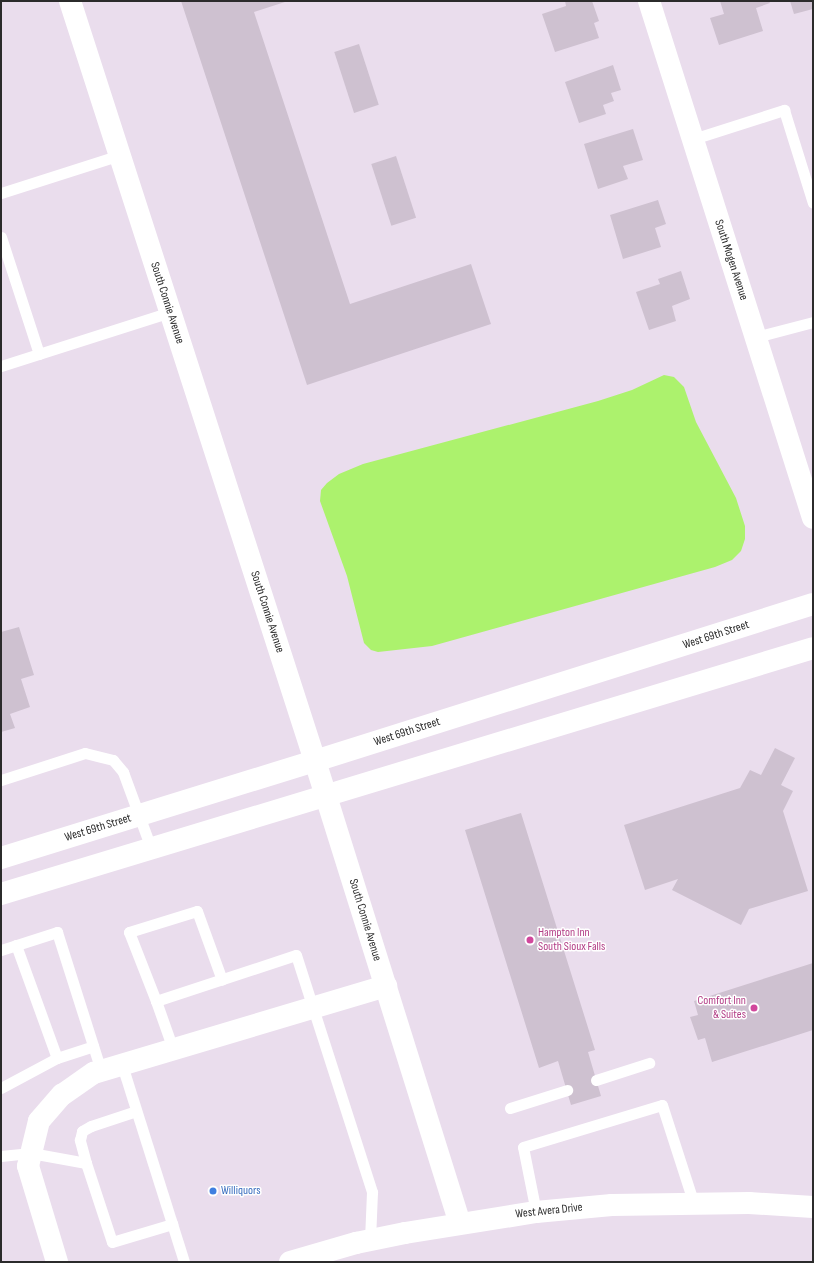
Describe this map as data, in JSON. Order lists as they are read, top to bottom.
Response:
{
  "streets": {
    "street": [
      "South Mogen Avenue",
      "South Connie Avenue",
      "West 69th Street",
      "West Avera Drive"
    ]
  },
  "crossings": [
    ["South Connie Avenue", "West 69th Street"],
    ["South Connie Avenue", "West Avera Drive"]
  ],
  "places": ["Hampton Inn South Sioux Falls", "Comfort Inn & Suites", "Williquors"]
}
